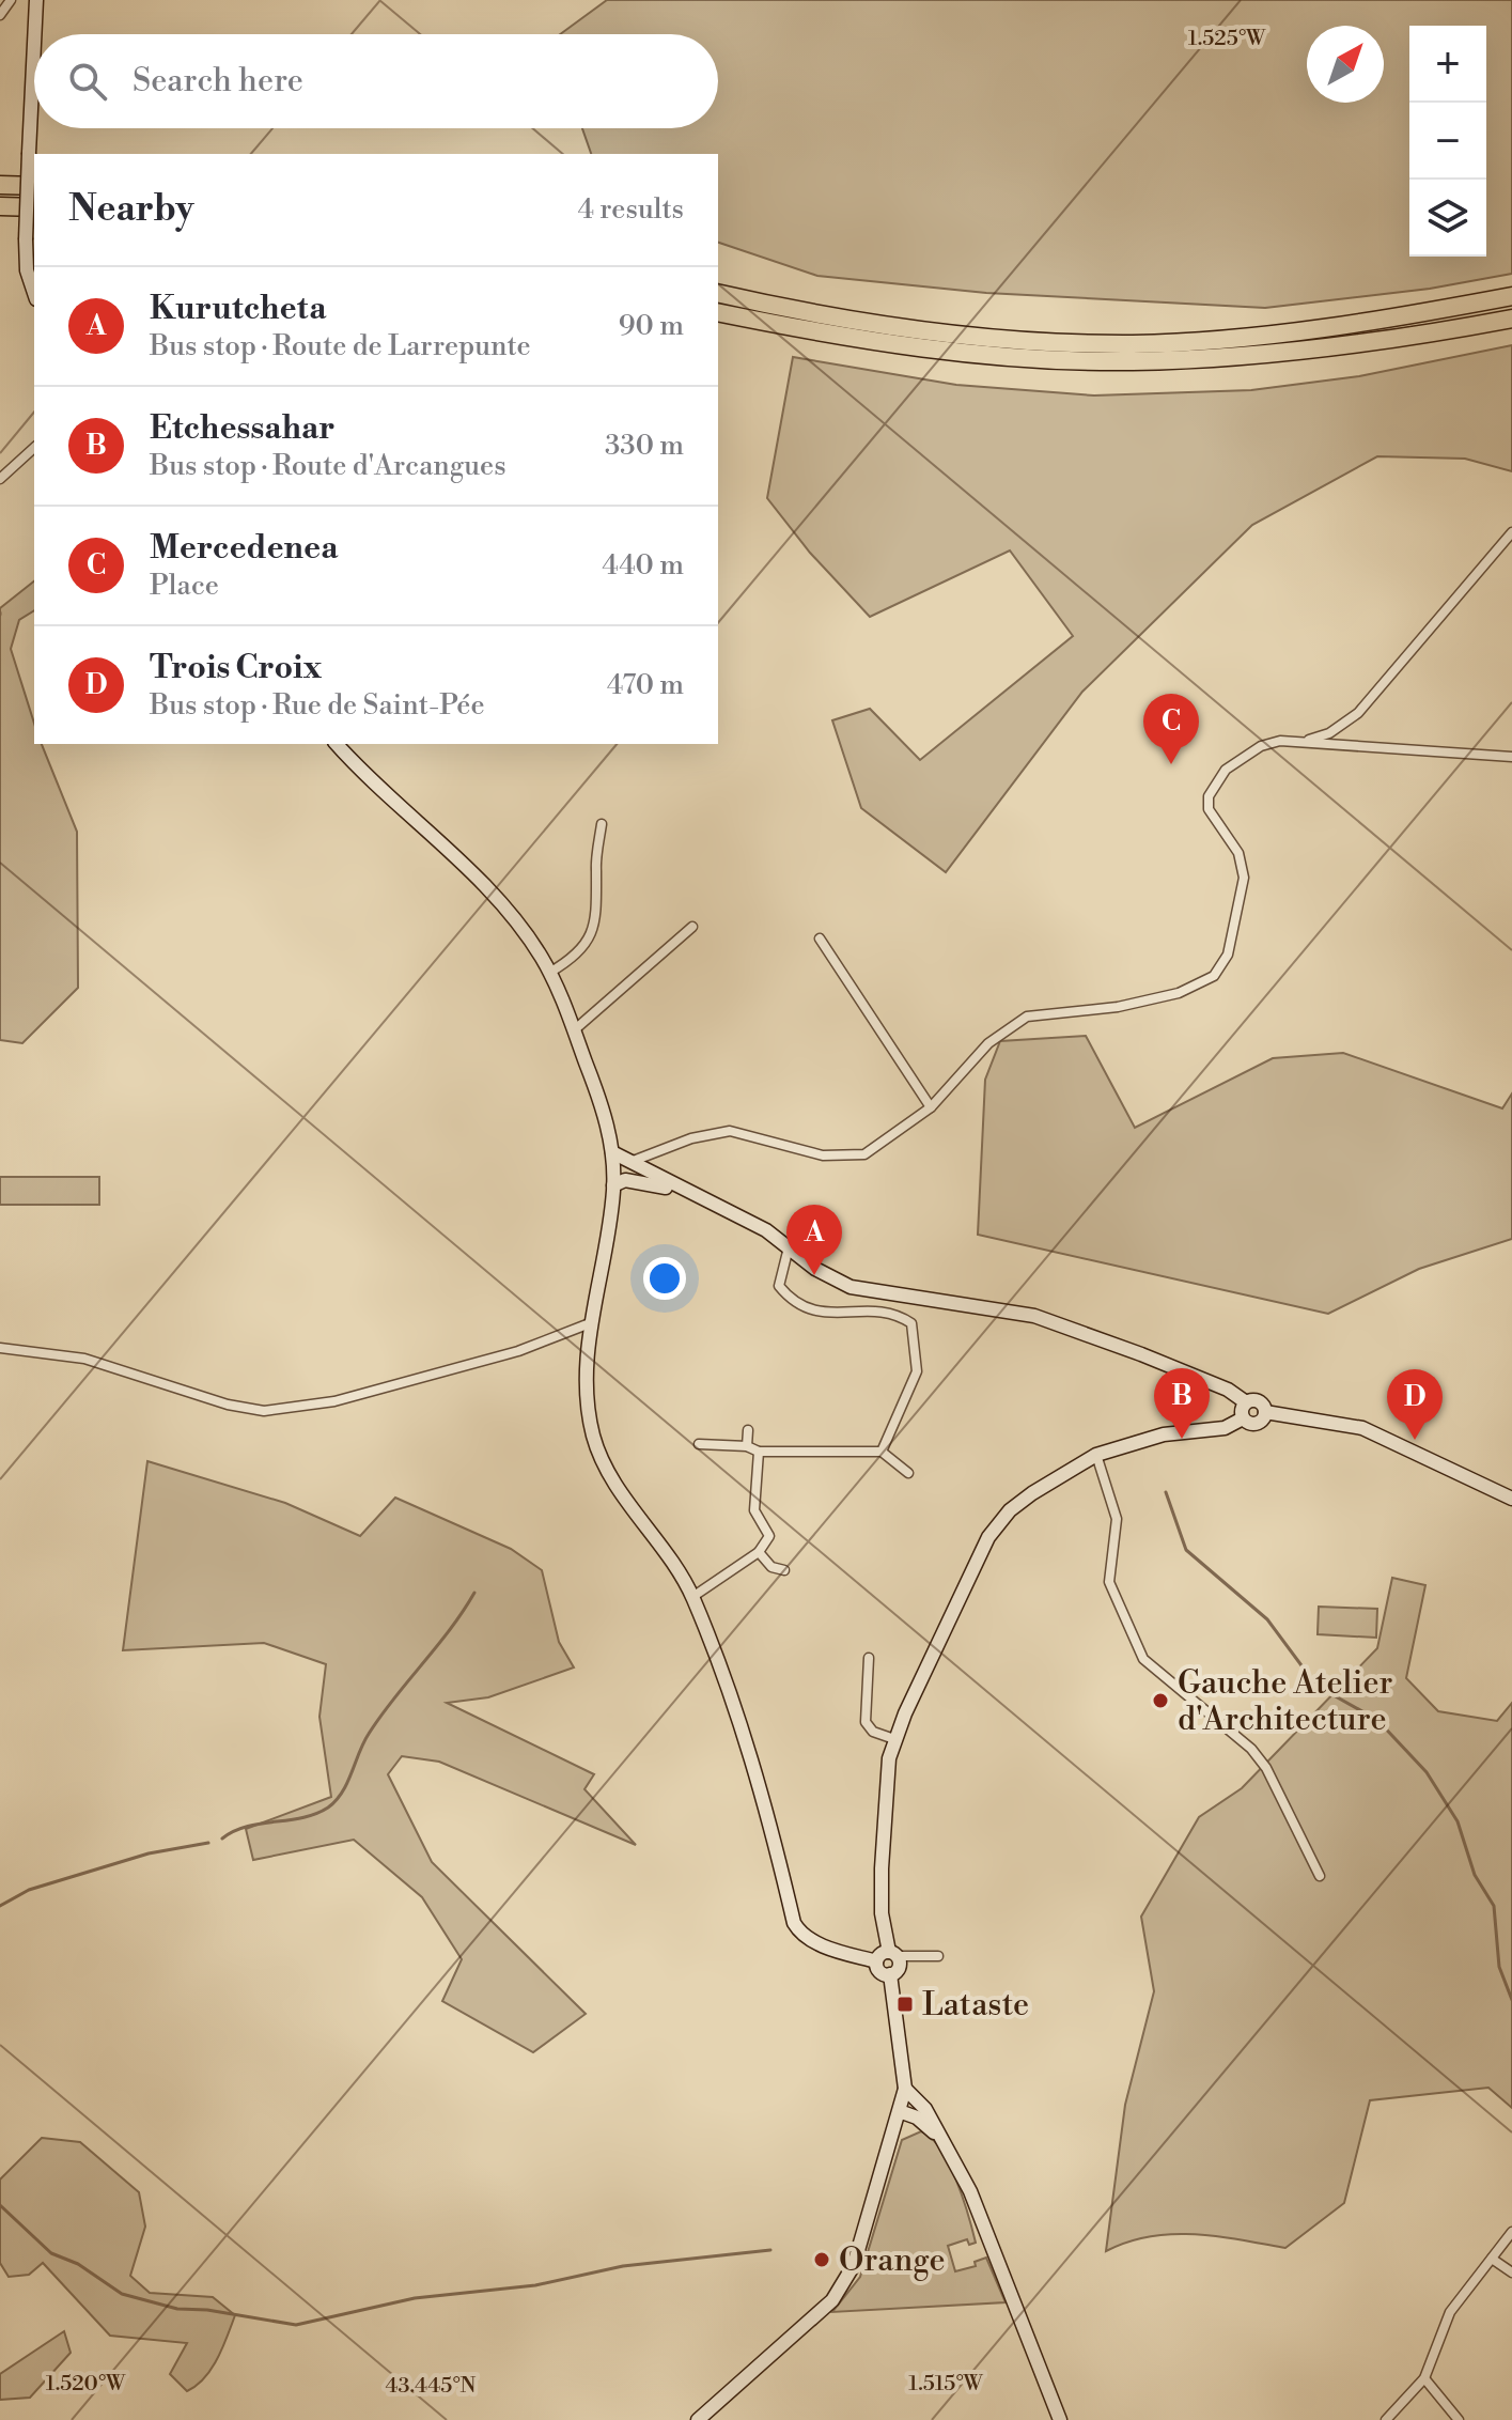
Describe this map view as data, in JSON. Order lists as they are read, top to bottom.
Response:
{
  "places": {
    "other": ["Gauche Atelier d'Architecture", "Orange"],
    "transit": ["Lataste"]
  },
  "north": "top right",
  "page": {
    "map_buttons": ["+", "−"],
    "search": "Search here",
    "heading": ["Nearby", "4 results"],
    "list": [
      {
        "mark": "A",
        "name": "Kurutcheta",
        "note": "Bus stop · Route de Larrepunte",
        "value": "90 m"
      },
      {
        "mark": "B",
        "name": "Etchessahar",
        "note": "Bus stop · Route d'Arcangues",
        "value": "330 m"
      },
      {
        "mark": "C",
        "name": "Mercedenea",
        "note": "Place",
        "value": "440 m"
      },
      {
        "mark": "D",
        "name": "Trois Croix",
        "note": "Bus stop · Rue de Saint-Pée",
        "value": "470 m"
      }
    ],
    "pins": [
      "C",
      "A",
      "B",
      "D"
    ]
  },
  "coordinates": [
    "1.525°W",
    "1.520°W",
    "1.515°W",
    "43.445°N"
  ]
}
